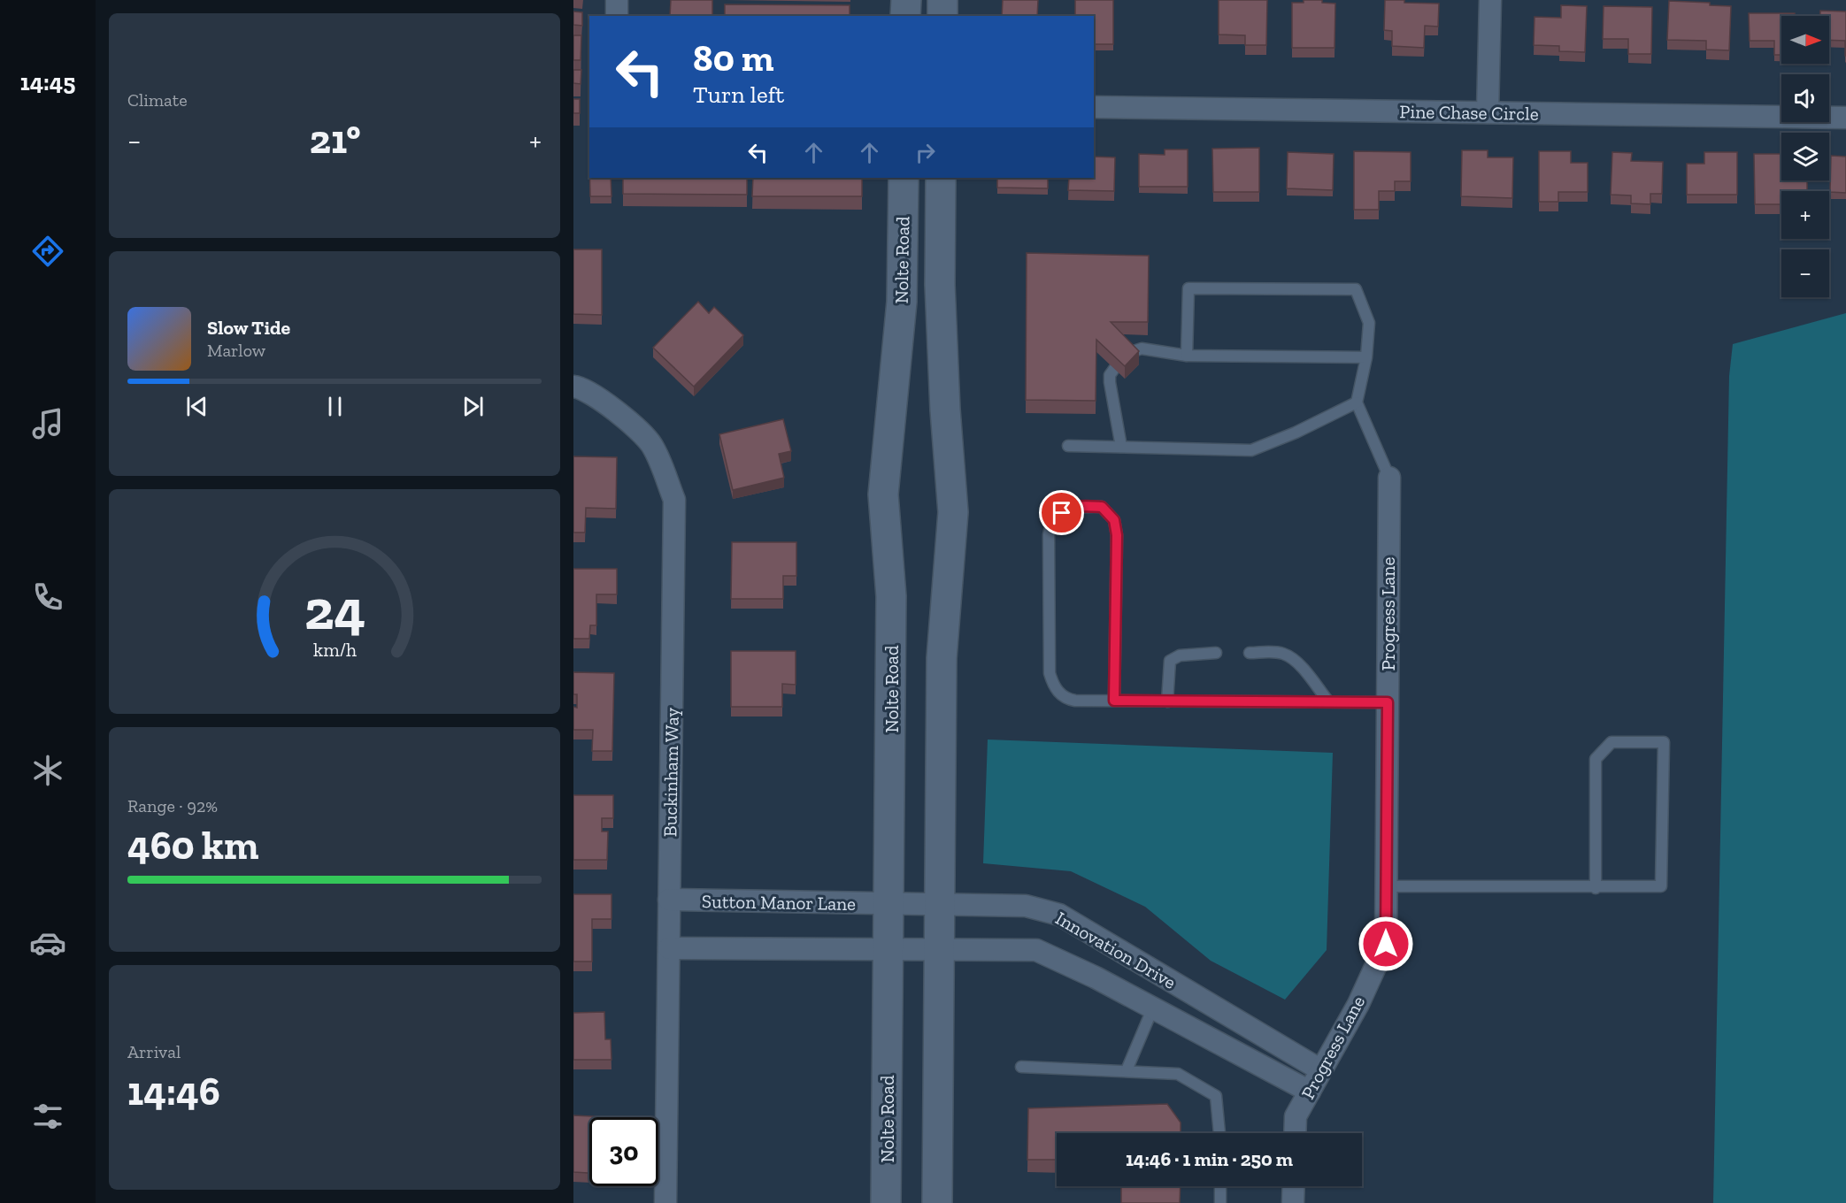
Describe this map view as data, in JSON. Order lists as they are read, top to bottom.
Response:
{
  "streets": {
    "street": [
      "Pine Chase Circle",
      "Nolte Road",
      "Progress Lane",
      "Buckinham Way",
      "Sutton Manor Lane",
      "Innovation Drive"
    ]
  },
  "crossings": [
    ["Nolte Road", "Sutton Manor Lane"],
    ["Nolte Road", "Innovation Drive"],
    ["Progress Lane", "Innovation Drive"],
    ["Buckinham Way", "Sutton Manor Lane"],
    ["Sutton Manor Lane", "Innovation Drive"]
  ],
  "north": "right",
  "page": {
    "tabs": "14:45",
    "tile": [
      "Climate",
      ["Range · 92%", "460 km"],
      ["Arrival", "14:46"]
    ],
    "map_buttons": ["+", "−"],
    "turn": ["80 m", "Turn left"],
    "heat": ["−", "21°", "+"],
    "song": ["Slow Tide", "Marlow"],
    "limit": "30",
    "trip": "14:46 · 1 min · 250 m",
    "gauge": ["24", "km/h"]
  }
}
